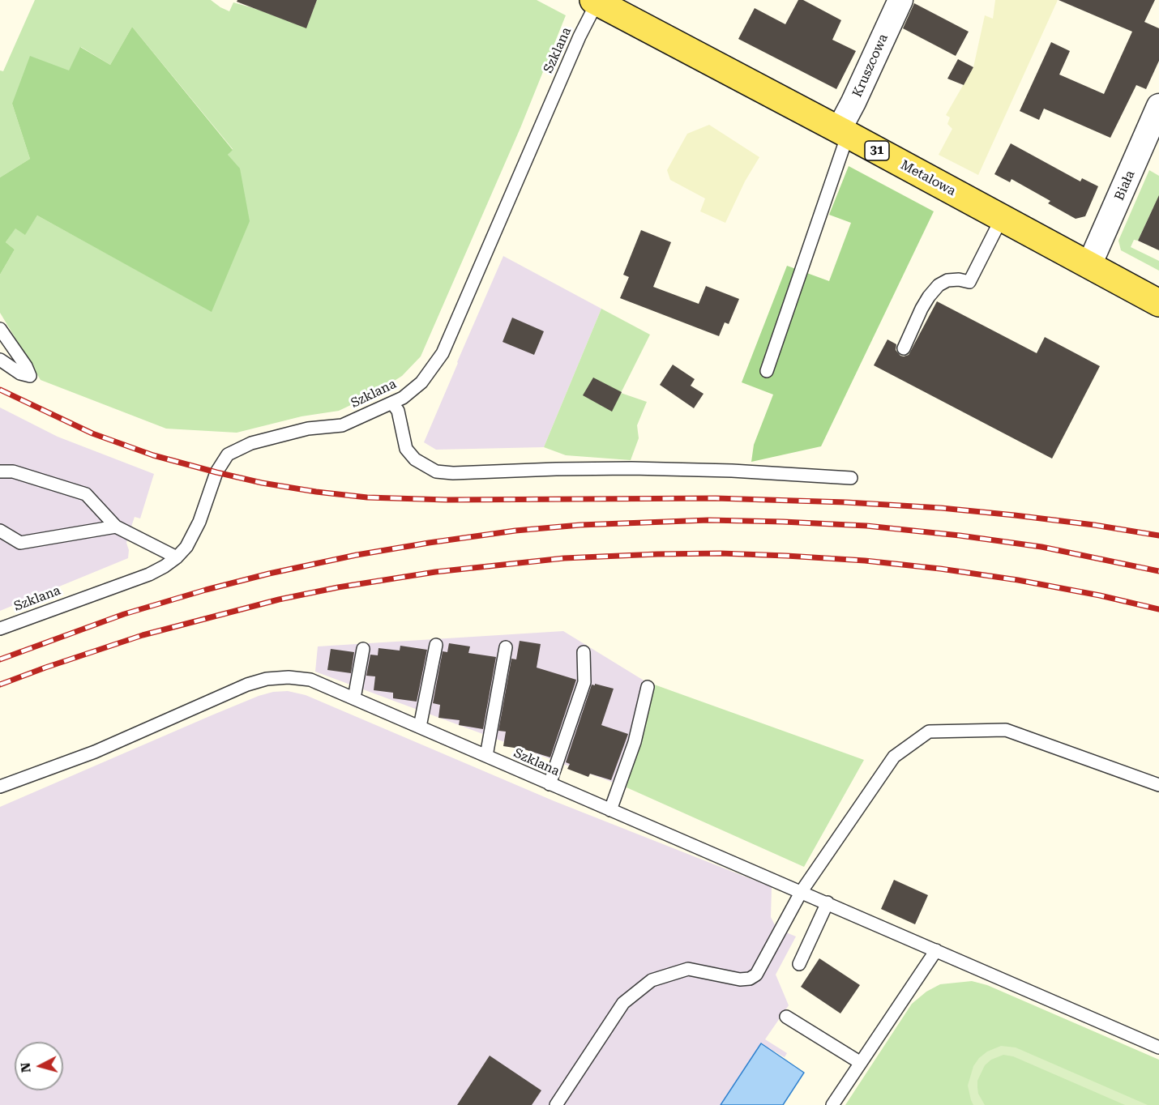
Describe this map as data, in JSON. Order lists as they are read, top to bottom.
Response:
{
  "streets": {
    "main road": ["31", "Metalowa"],
    "street": ["Kruszcowa", "Biała"],
    "lane": ["Szklana"]
  },
  "crossings": [
    ["Szklana", "Metalowa"],
    ["Kruszcowa", "Metalowa"],
    ["Metalowa", "Biała"]
  ],
  "north": "left"
}
